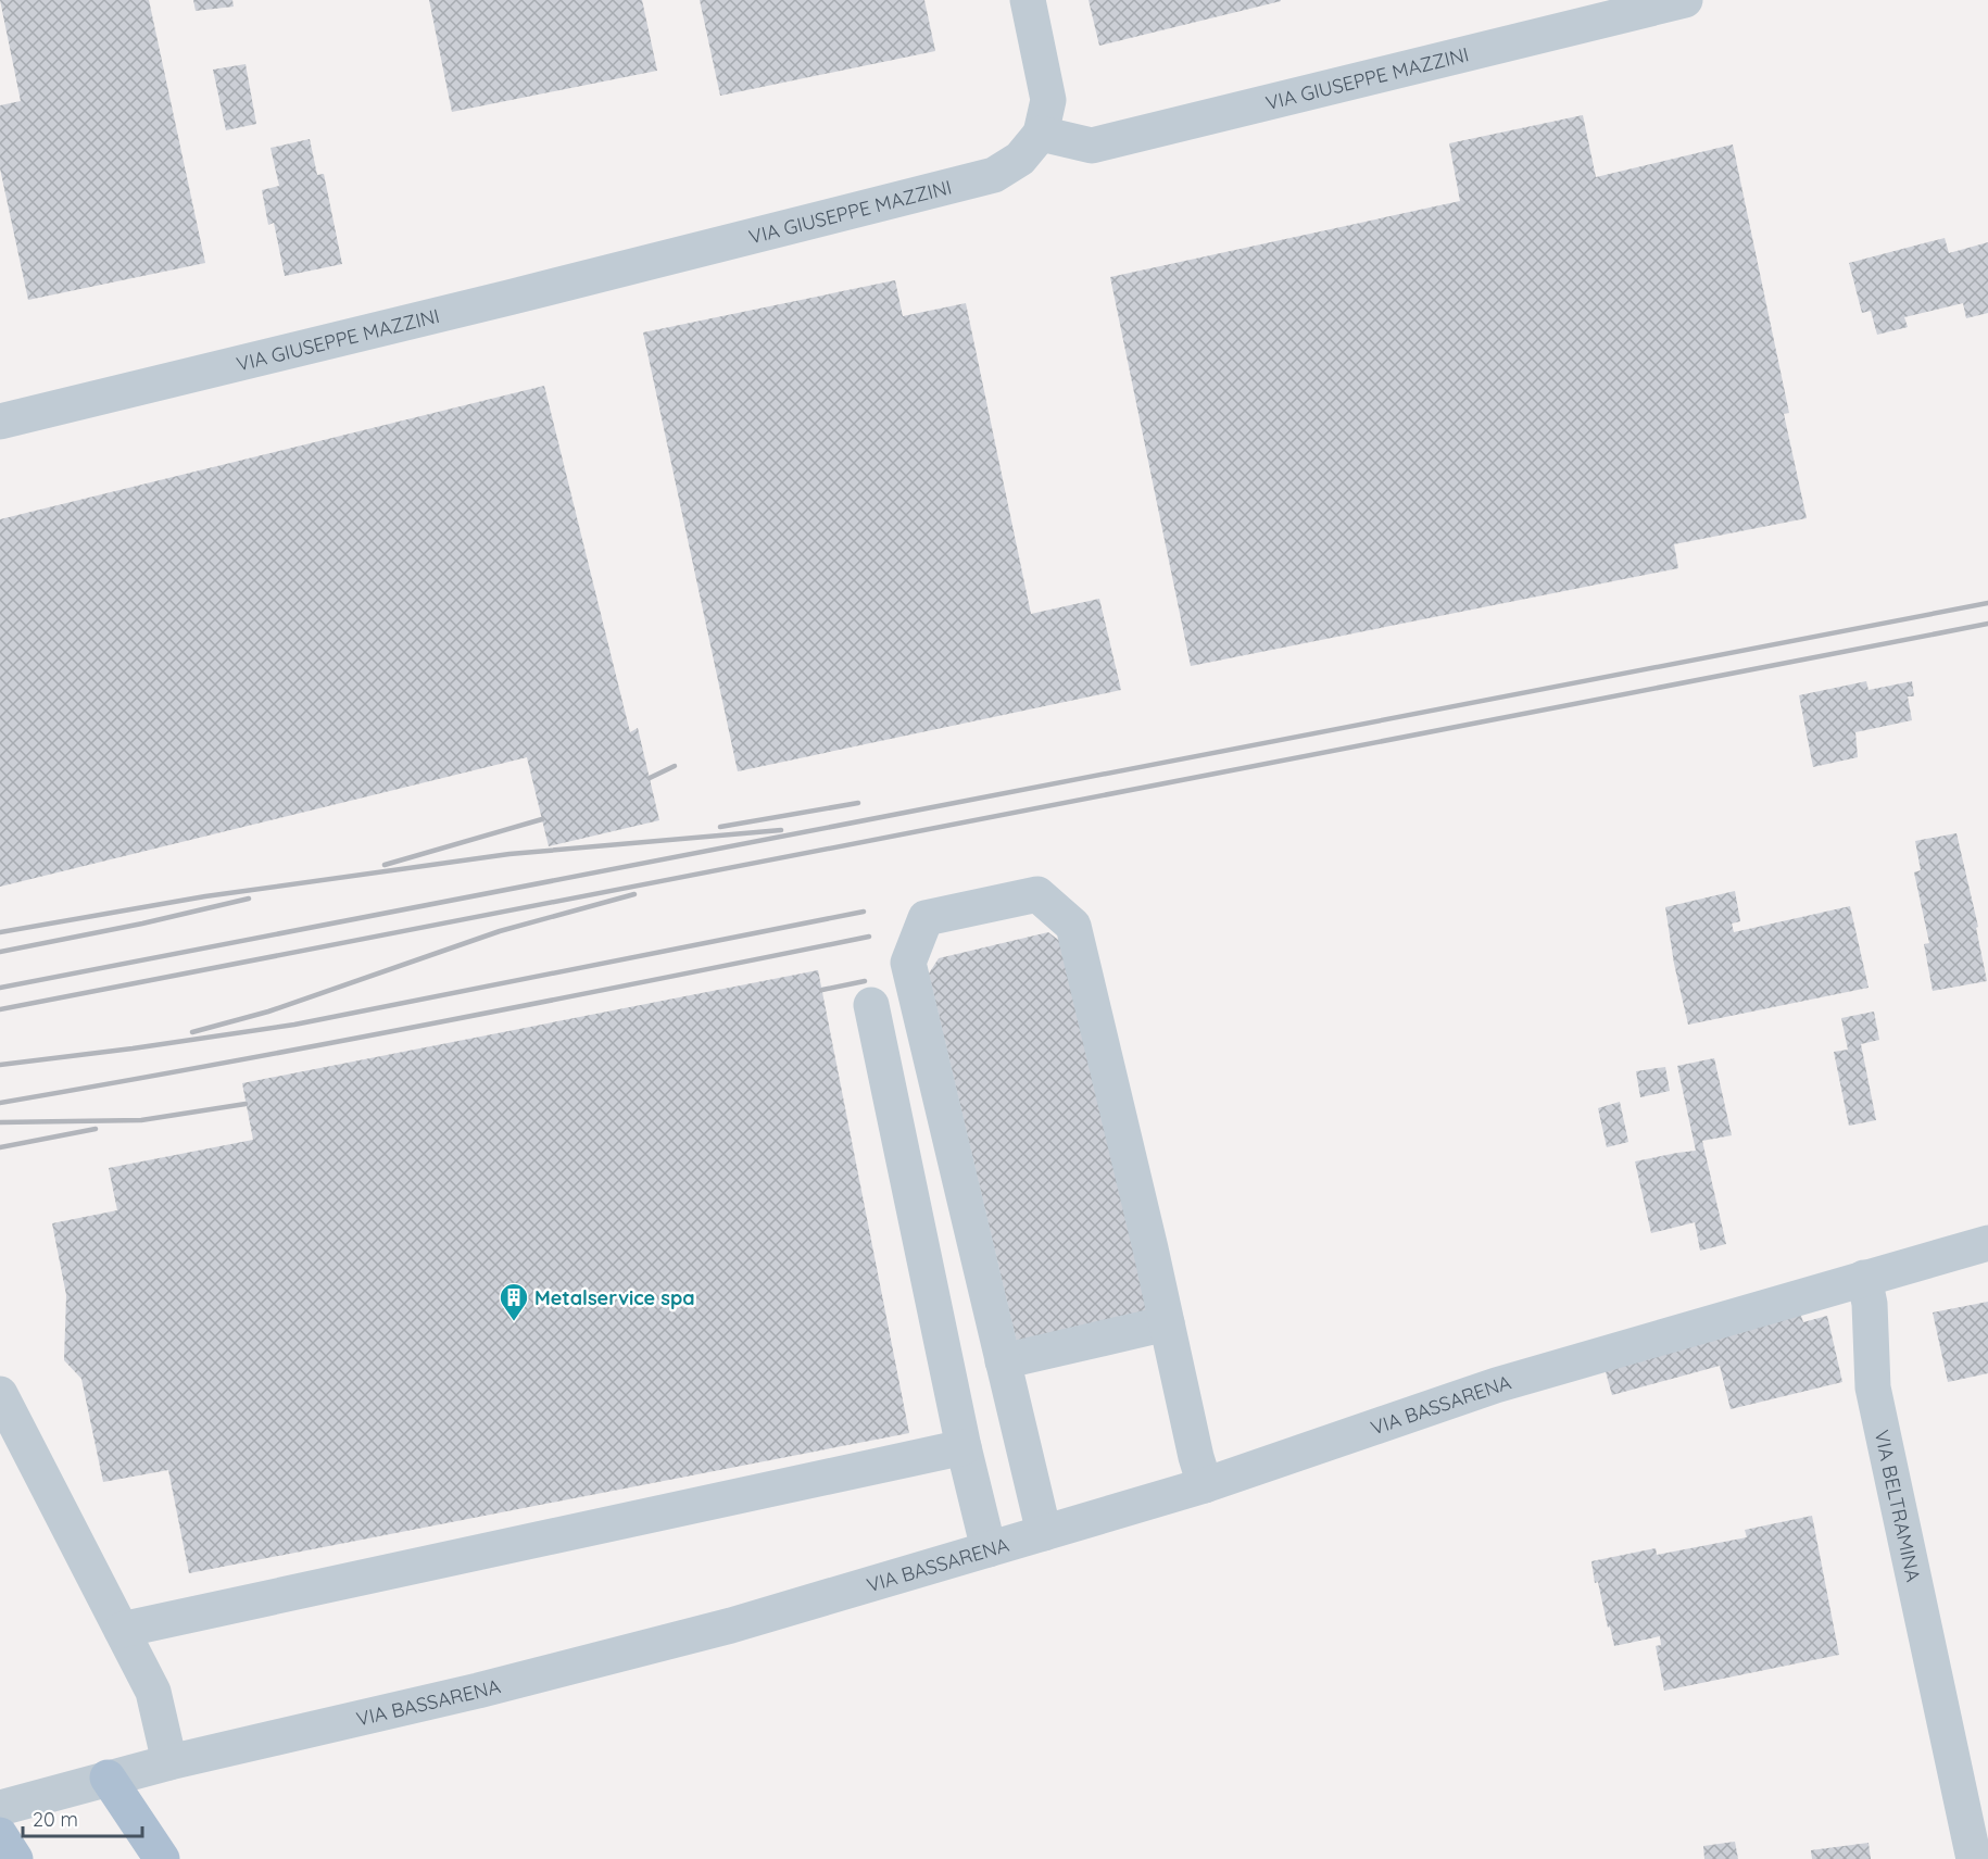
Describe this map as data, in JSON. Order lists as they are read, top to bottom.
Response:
{
  "streets": {
    "street": ["VIA GIUSEPPE MAZZINI", "VIA BASSARENA", "VIA BELTRAMINA"]
  },
  "crossings": [
    ["VIA BASSARENA", "VIA BELTRAMINA"]
  ],
  "places": {
    "building": ["Metalservice spa"]
  },
  "scale_bar": "20 m"
}
